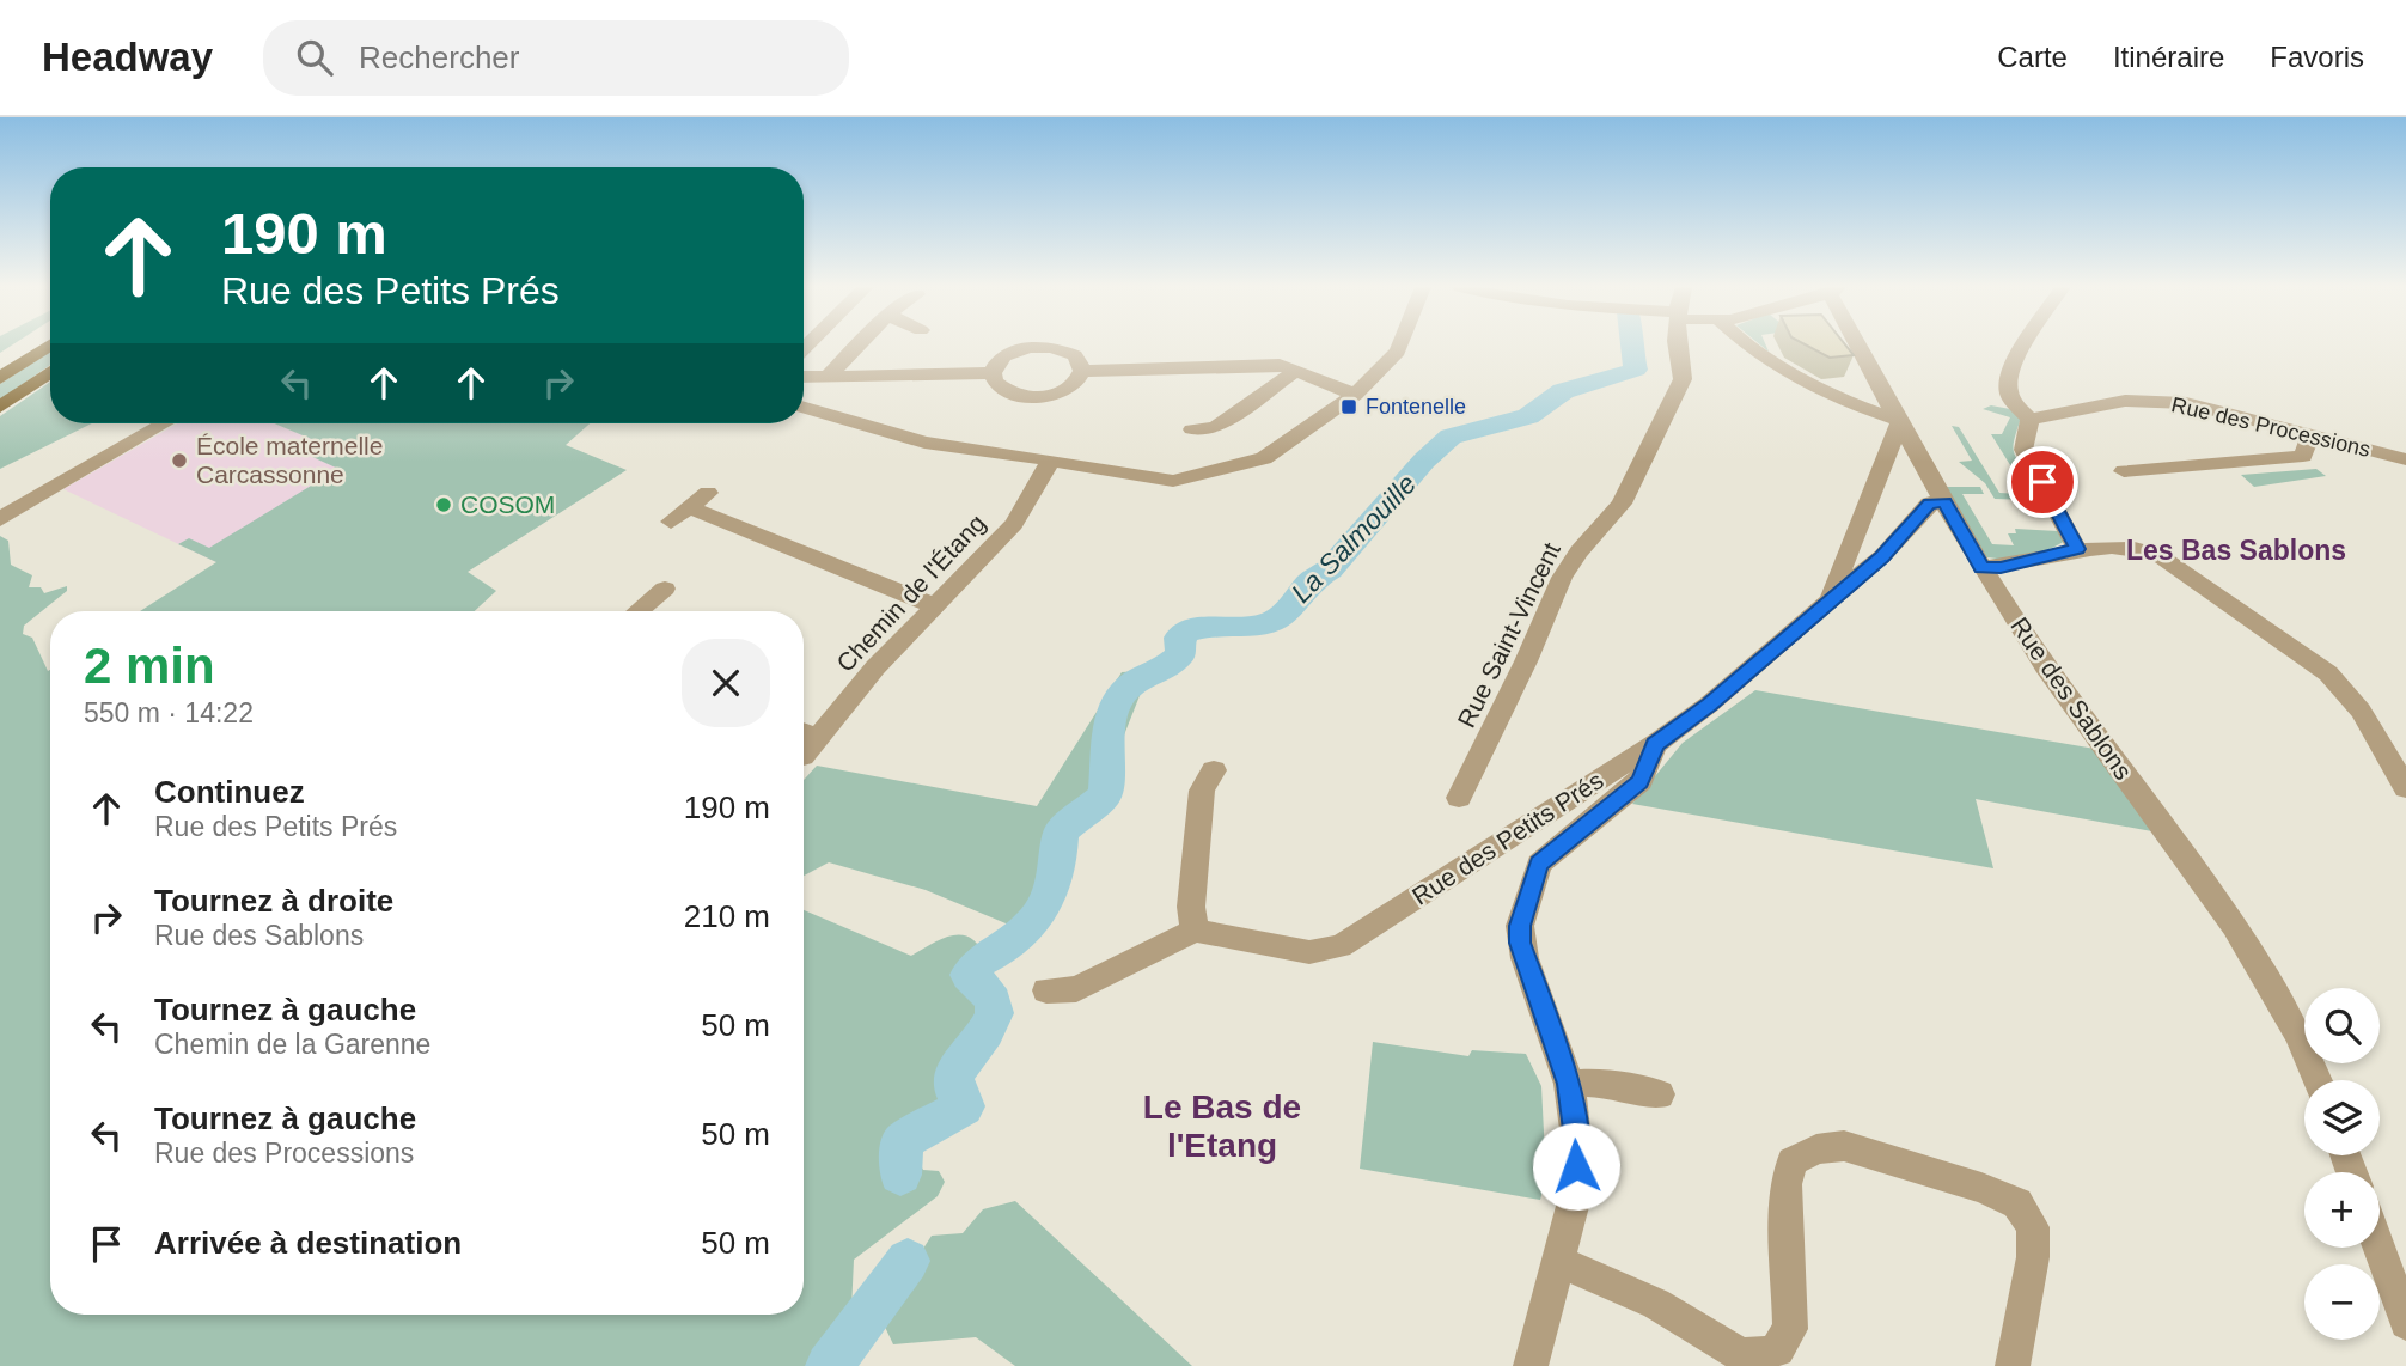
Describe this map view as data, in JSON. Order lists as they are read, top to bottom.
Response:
{
  "streets": {
    "street": [
      "Rue des Processions",
      "Chemin de l'Étang",
      "Rue Saint-Vincent",
      "Rue des Sablons",
      "Rue des Petits Prés"
    ]
  },
  "crossings": [
    ["Rue des Sablons", "Rue des Petits Prés"]
  ],
  "districts": ["Les Bas Sablons", "Le Bas de l'Etang"],
  "water": ["La Salmouille"],
  "places": {
    "transit": ["Fontenelle"],
    "other": ["École maternelle Carcassonne", "COSOM"]
  },
  "page": {
    "header": "Headway",
    "search": "Rechercher",
    "nav": ["Carte", "Itinéraire", "Favoris"],
    "turn": ["190 m", "Rue des Petits Prés"],
    "heading": ["2 min", "550 m · 14:22"],
    "list": [
      {
        "name": "Continuez",
        "note": "Rue des Petits Prés",
        "value": "190 m"
      },
      {
        "name": "Tournez à droite",
        "note": "Rue des Sablons",
        "value": "210 m"
      },
      {
        "name": "Tournez à gauche",
        "note": "Chemin de la Garenne",
        "value": "50 m"
      },
      {
        "name": "Tournez à gauche",
        "note": "Rue des Processions",
        "value": "50 m"
      },
      {
        "name": "Arrivée à destination",
        "value": "50 m"
      }
    ],
    "map_buttons": ["+", "−"]
  }
}
